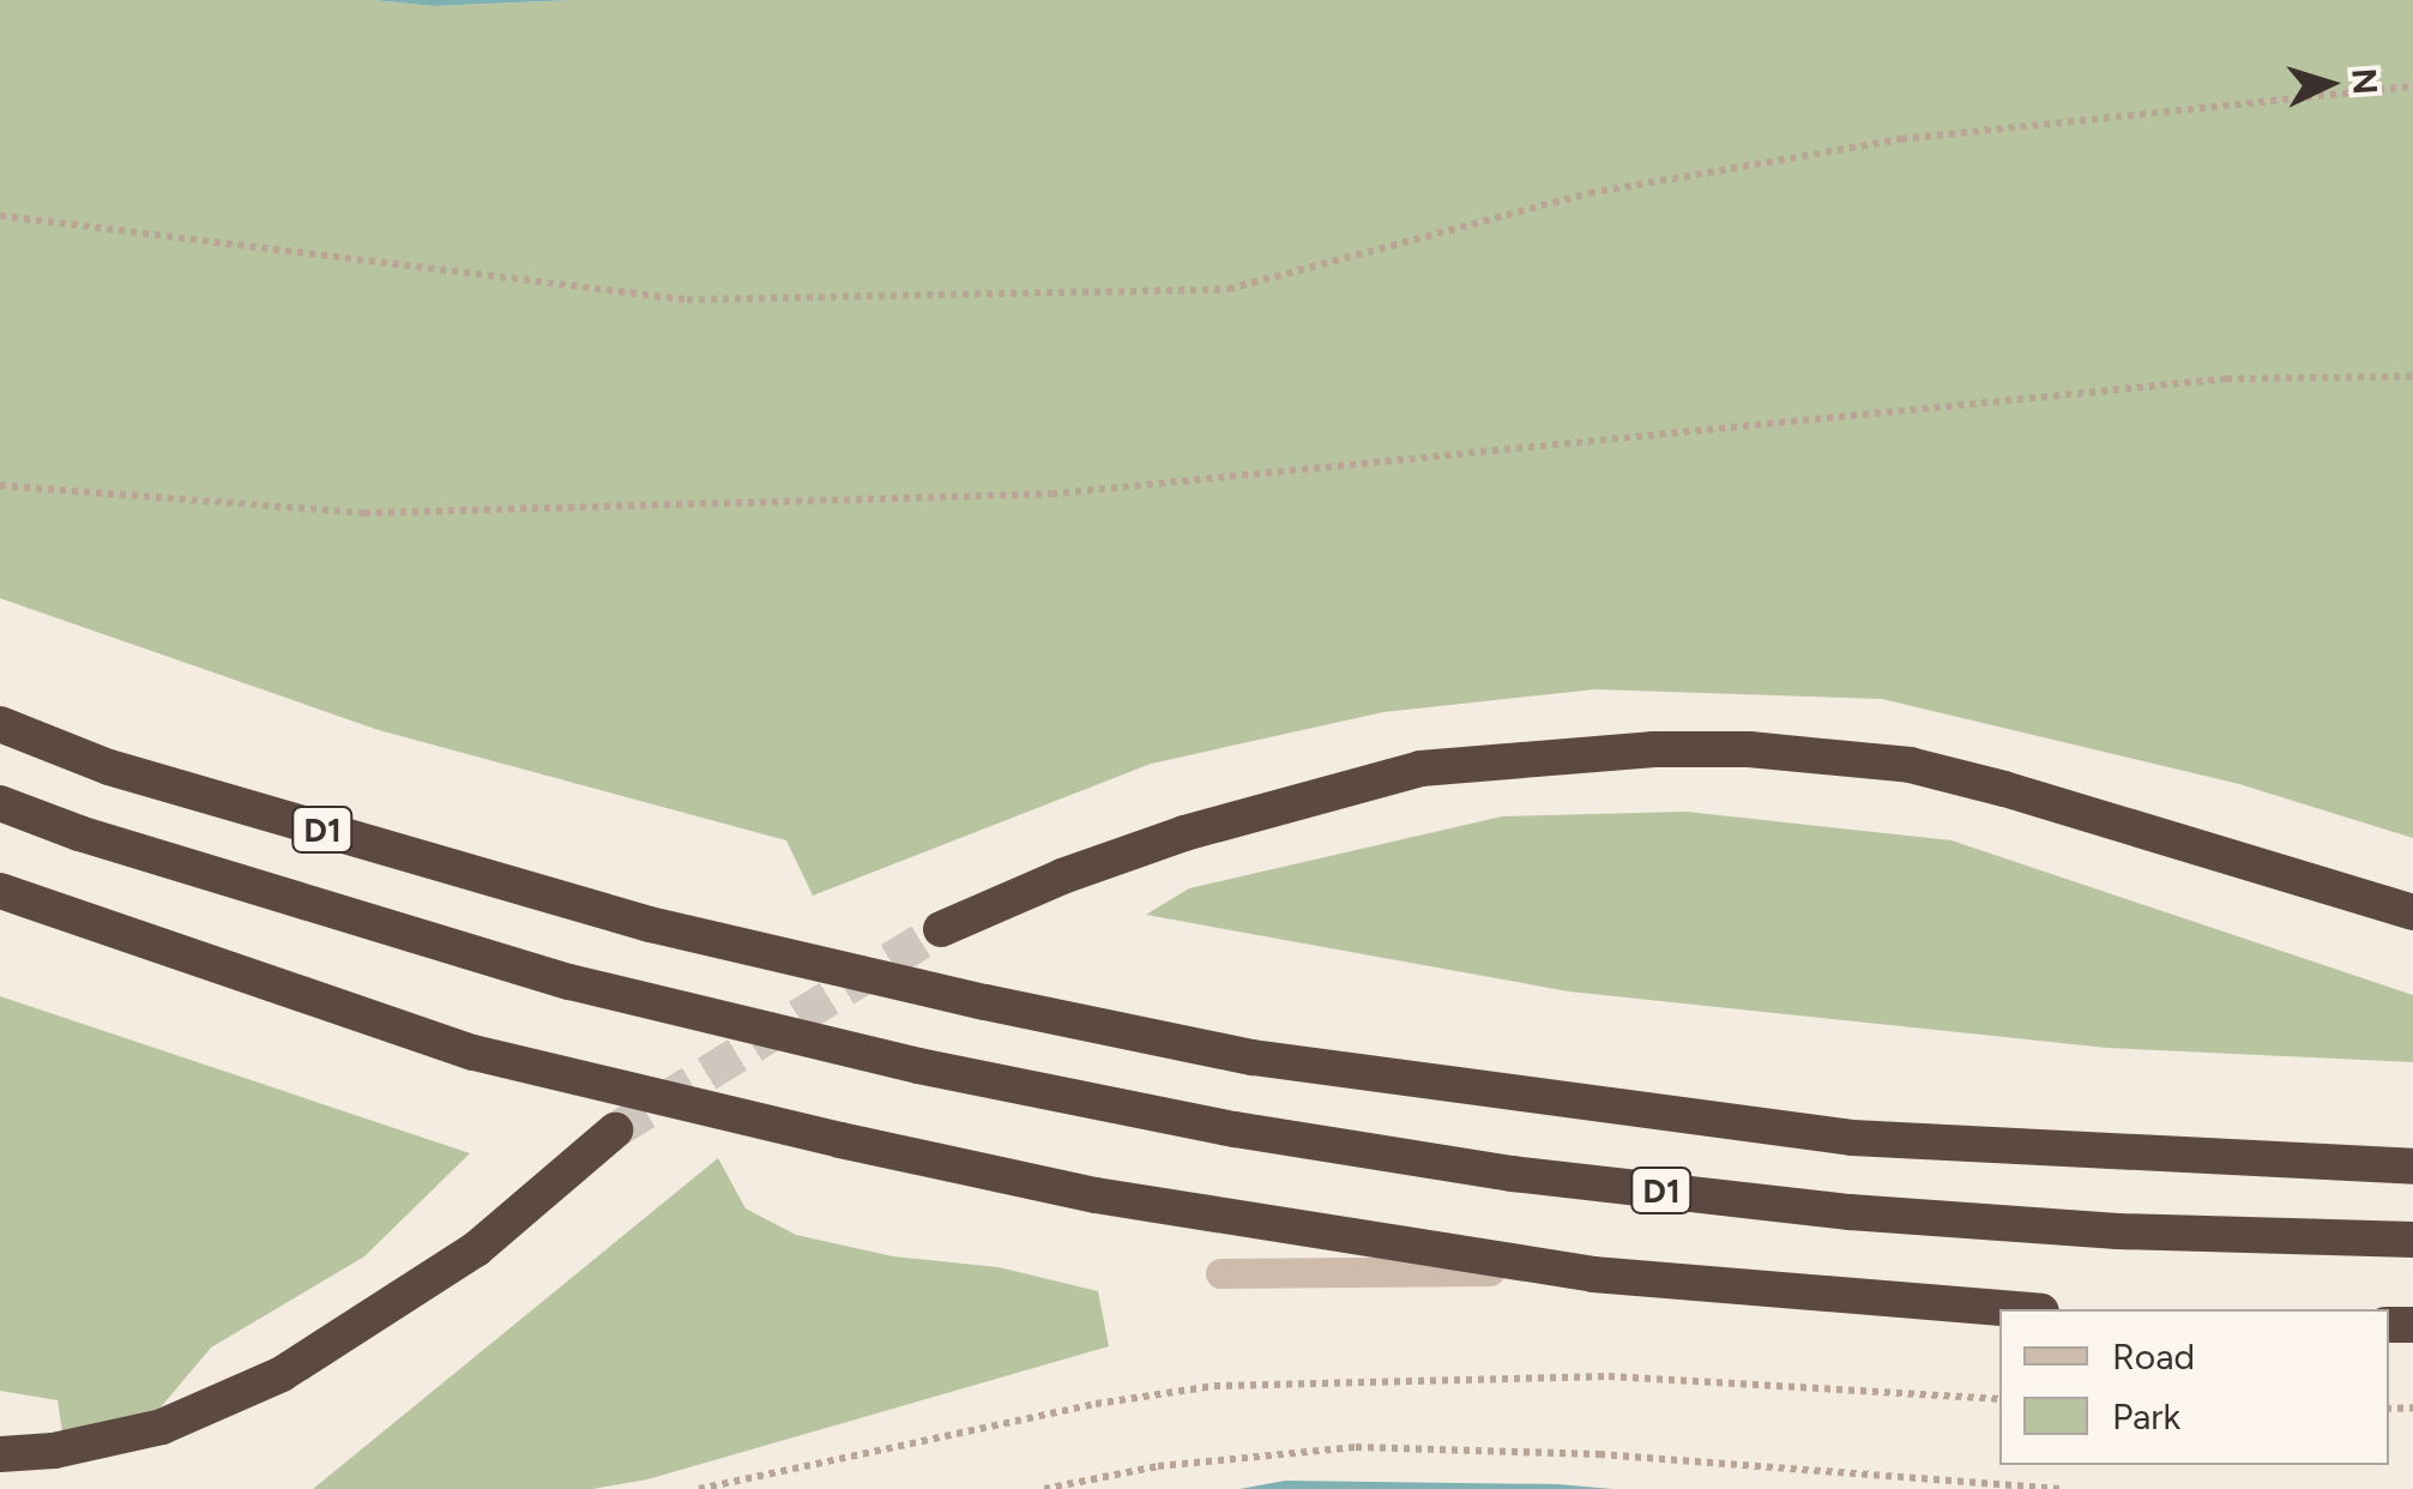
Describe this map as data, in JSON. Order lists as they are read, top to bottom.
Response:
{
  "streets": {
    "highway": ["D1"]
  },
  "legend": ["Road", "Park"],
  "north": "right"
}
